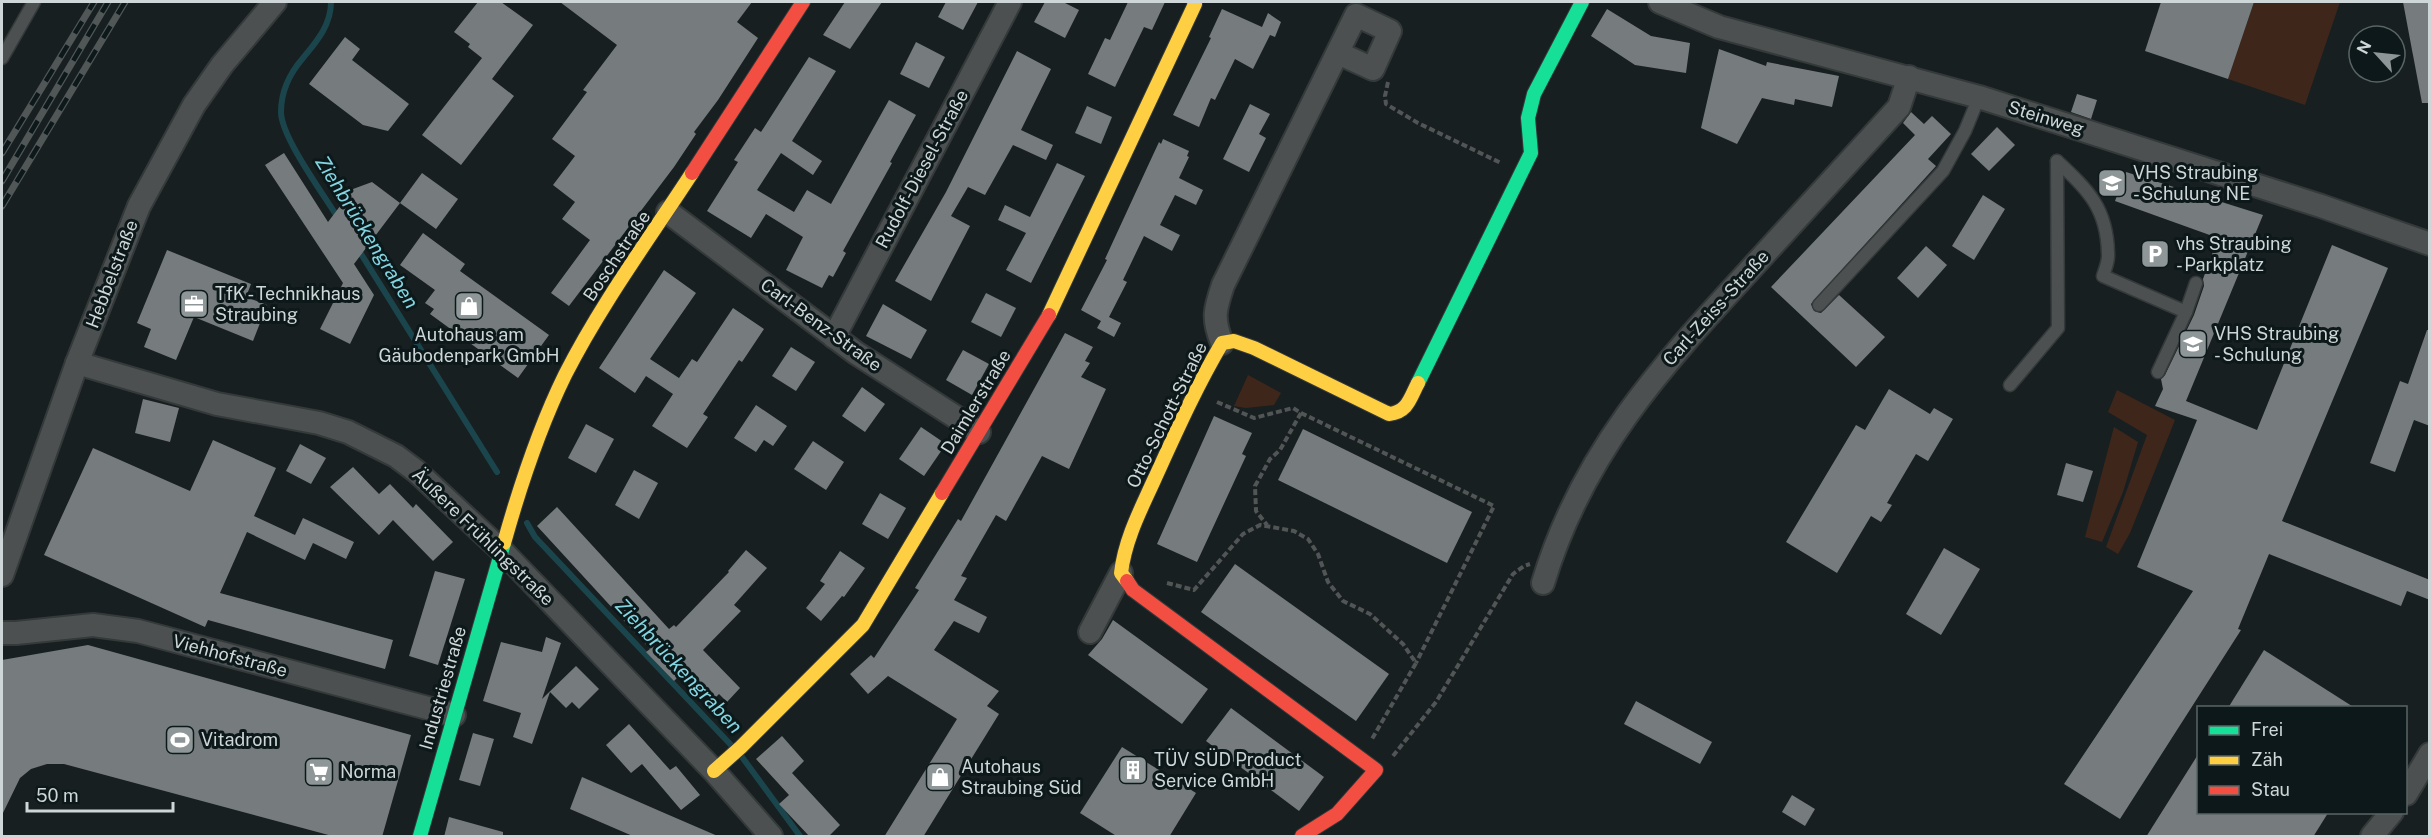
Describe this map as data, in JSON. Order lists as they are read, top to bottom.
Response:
{
  "streets": {
    "street": [
      "Steinweg",
      "Rudolf-Diesel-Straße",
      "Boschstraße",
      "Hebbelstraße",
      "Carl-Zeiss-Straße",
      "Carl-Benz-Straße",
      "Daimlerstraße",
      "Otto-Schott-Straße",
      "Äußere Frühlingstraße",
      "Viehhofstraße",
      "Industriestraße"
    ]
  },
  "crossings": [
    ["Steinweg", "Carl-Zeiss-Straße"],
    ["Rudolf-Diesel-Straße", "Carl-Benz-Straße"],
    ["Boschstraße", "Carl-Benz-Straße"],
    ["Boschstraße", "Äußere Frühlingstraße"],
    ["Boschstraße", "Industriestraße"],
    ["Hebbelstraße", "Äußere Frühlingstraße"],
    ["Carl-Benz-Straße", "Daimlerstraße"],
    ["Daimlerstraße", "Äußere Frühlingstraße"],
    ["Äußere Frühlingstraße", "Industriestraße"],
    ["Viehhofstraße", "Industriestraße"]
  ],
  "water": ["Ziehbrückengraben"],
  "places": {
    "school or university": ["VHS Straubing - Schulung NE", "VHS Straubing - Schulung"],
    "parking": ["vhs Straubing - Parkplatz"],
    "office": ["TfK - Technikhaus Straubing"],
    "shop": ["Autohaus am Gäubodenpark GmbH", "Autohaus Straubing Süd"],
    "sports": ["Vitadrom"],
    "building": ["TÜV SÜD Product Service GmbH"],
    "supermarket": ["Norma"]
  },
  "legend": ["Frei", "Zäh", "Stau"],
  "scale_bar": "50 m",
  "north": "top left"
}
